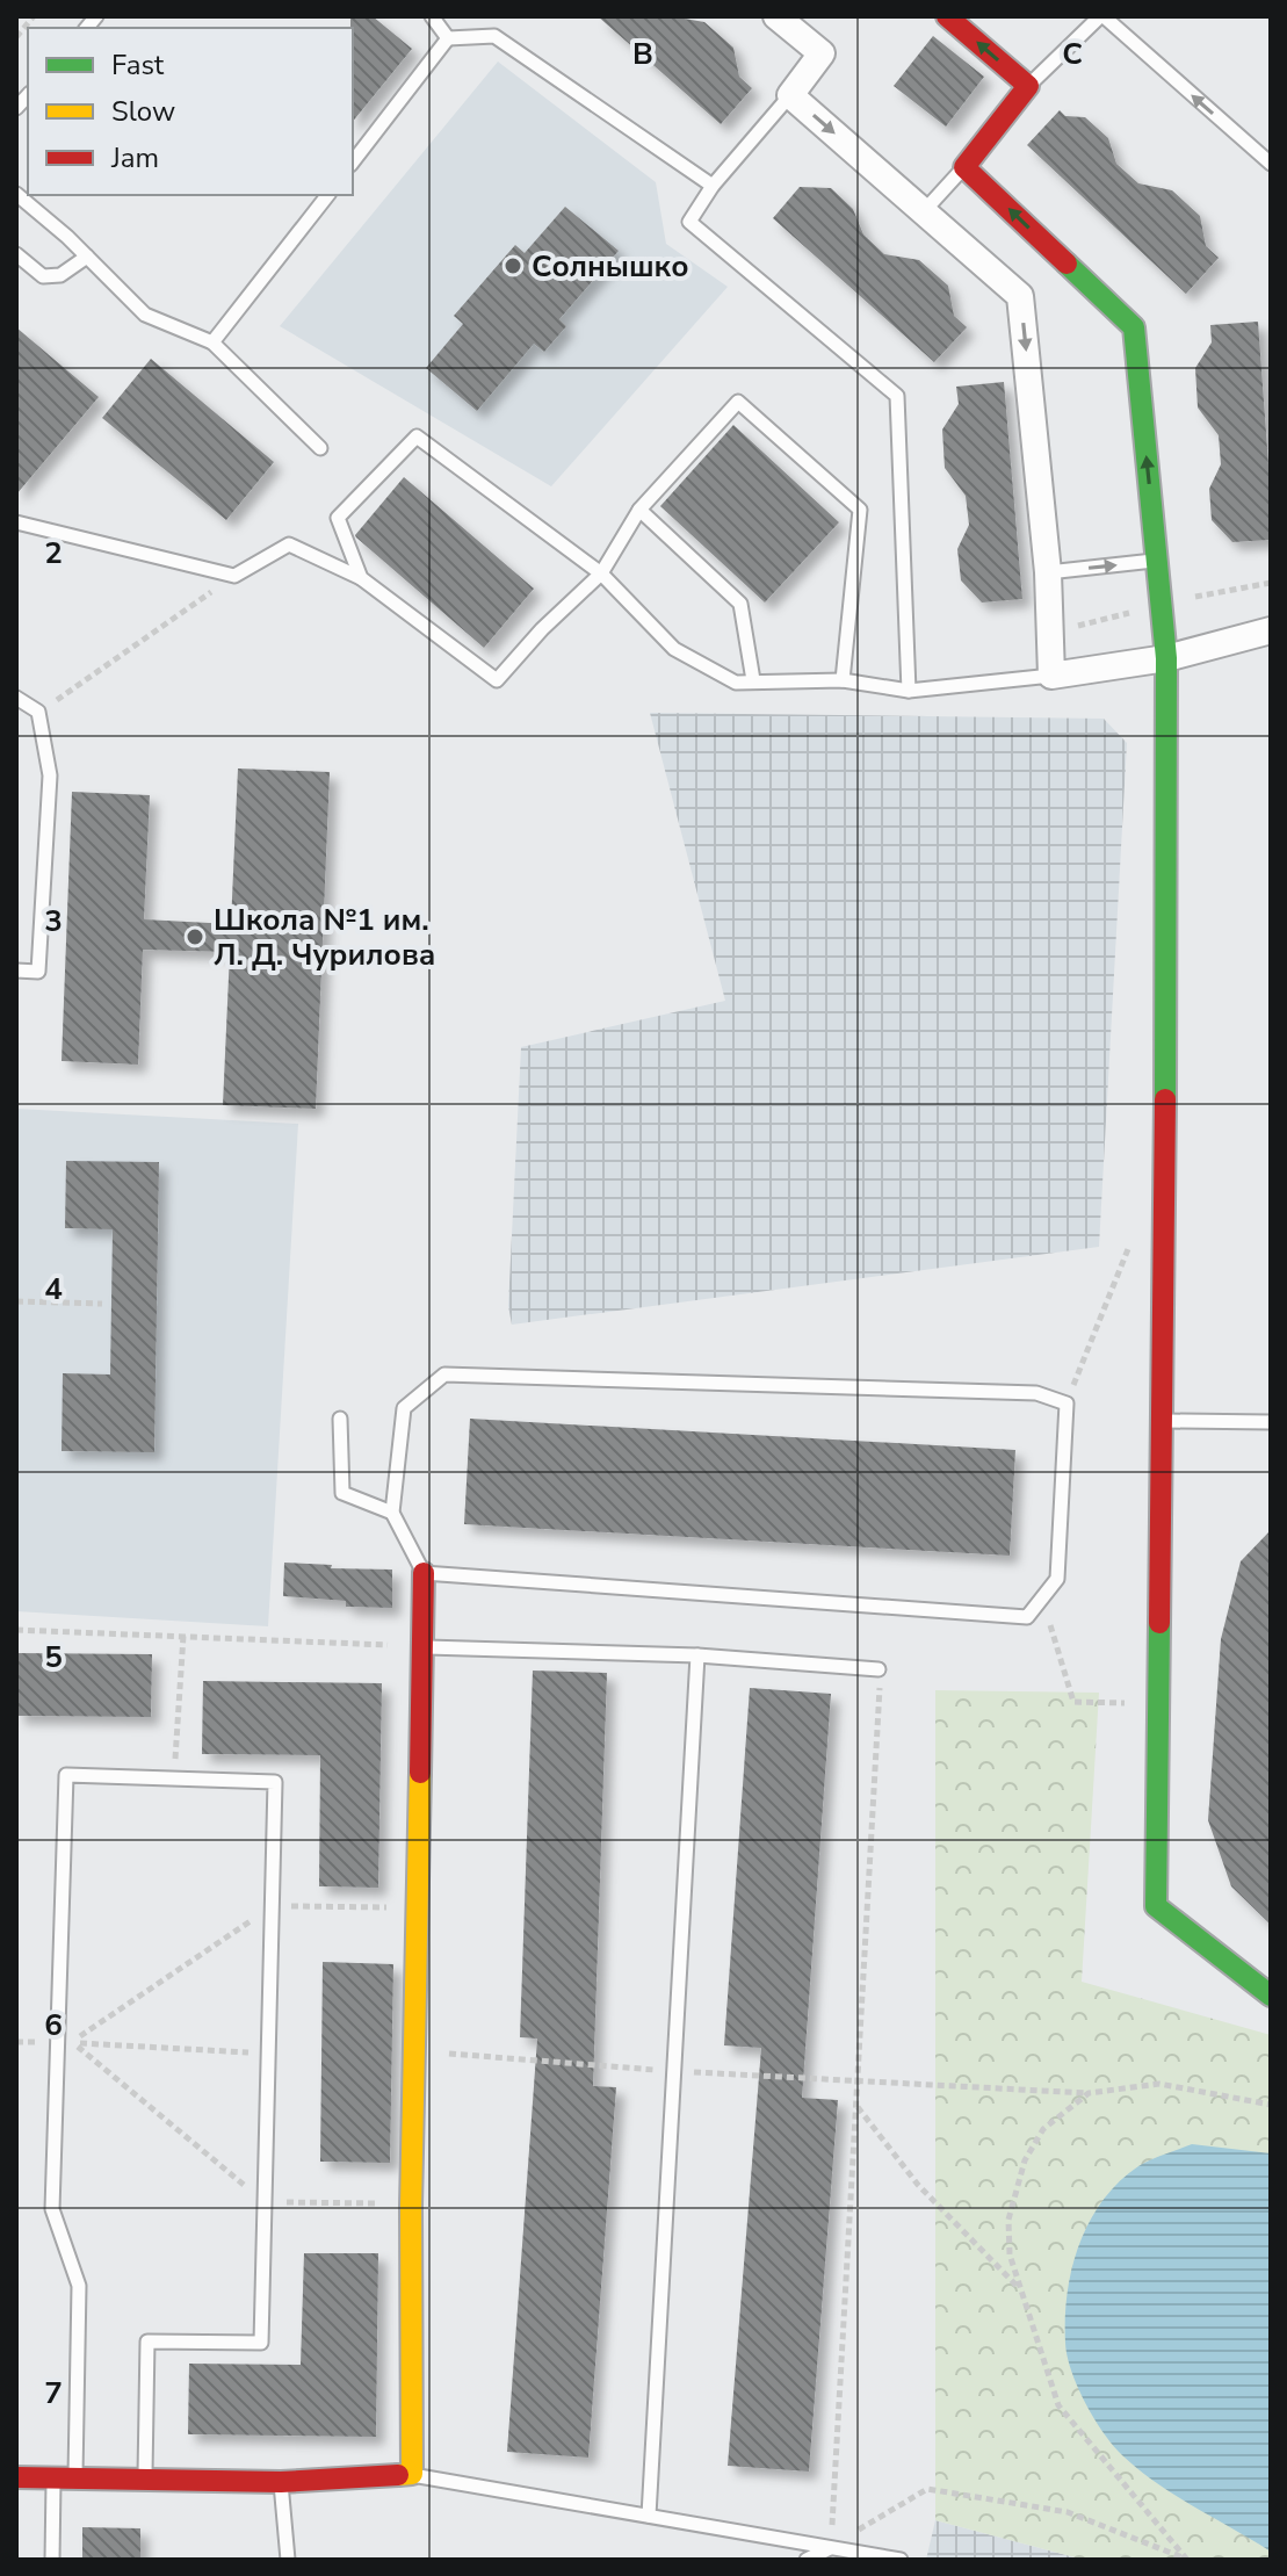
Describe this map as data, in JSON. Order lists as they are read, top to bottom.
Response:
{
  "places": ["Солнышко", "Школа №1 им. Л. Д. Чурилова"],
  "legend": ["Fast", "Slow", "Jam"],
  "grid": {
    "columns": ["B", "C"],
    "rows": [
      "2",
      "3",
      "4",
      "5",
      "6",
      "7"
    ]
  }
}
